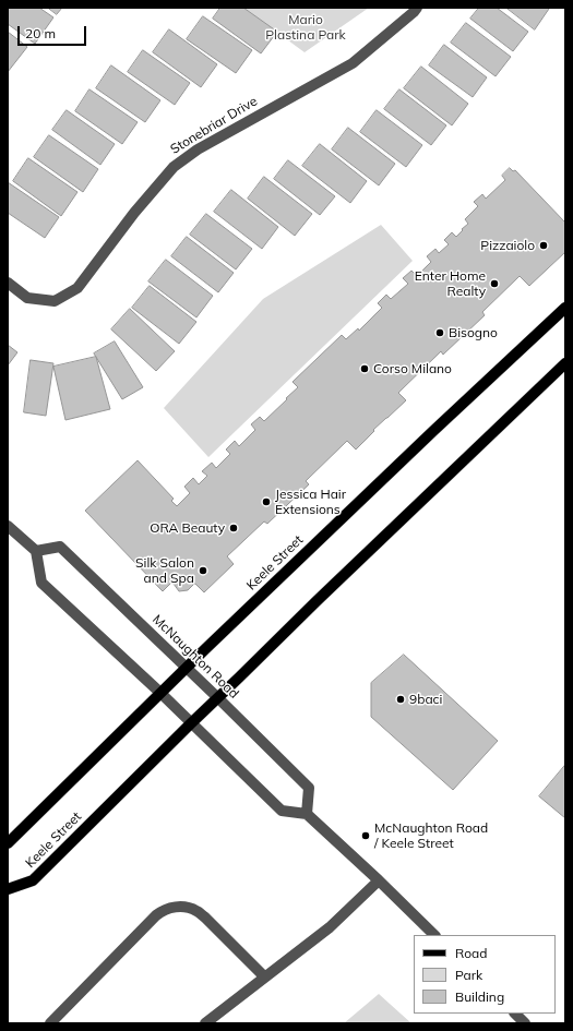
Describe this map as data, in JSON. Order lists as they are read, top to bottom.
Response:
{
  "streets": {
    "main road": ["Keele Street"],
    "street": ["Stonebriar Drive", "McNaughton Road"]
  },
  "crossings": [
    ["Keele Street", "McNaughton Road"]
  ],
  "parks": ["Mario Plastina Park"],
  "places": [
    "Pizzaiolo",
    "Enter Home Realty",
    "Bisogno",
    "Corso Milano",
    "Jessica Hair Extensions",
    "ORA Beauty",
    "Silk Salon and Spa",
    "9baci",
    "McNaughton Road / Keele Street"
  ],
  "legend": ["Road", "Park", "Building"],
  "scale_bar": "20 m"
}
